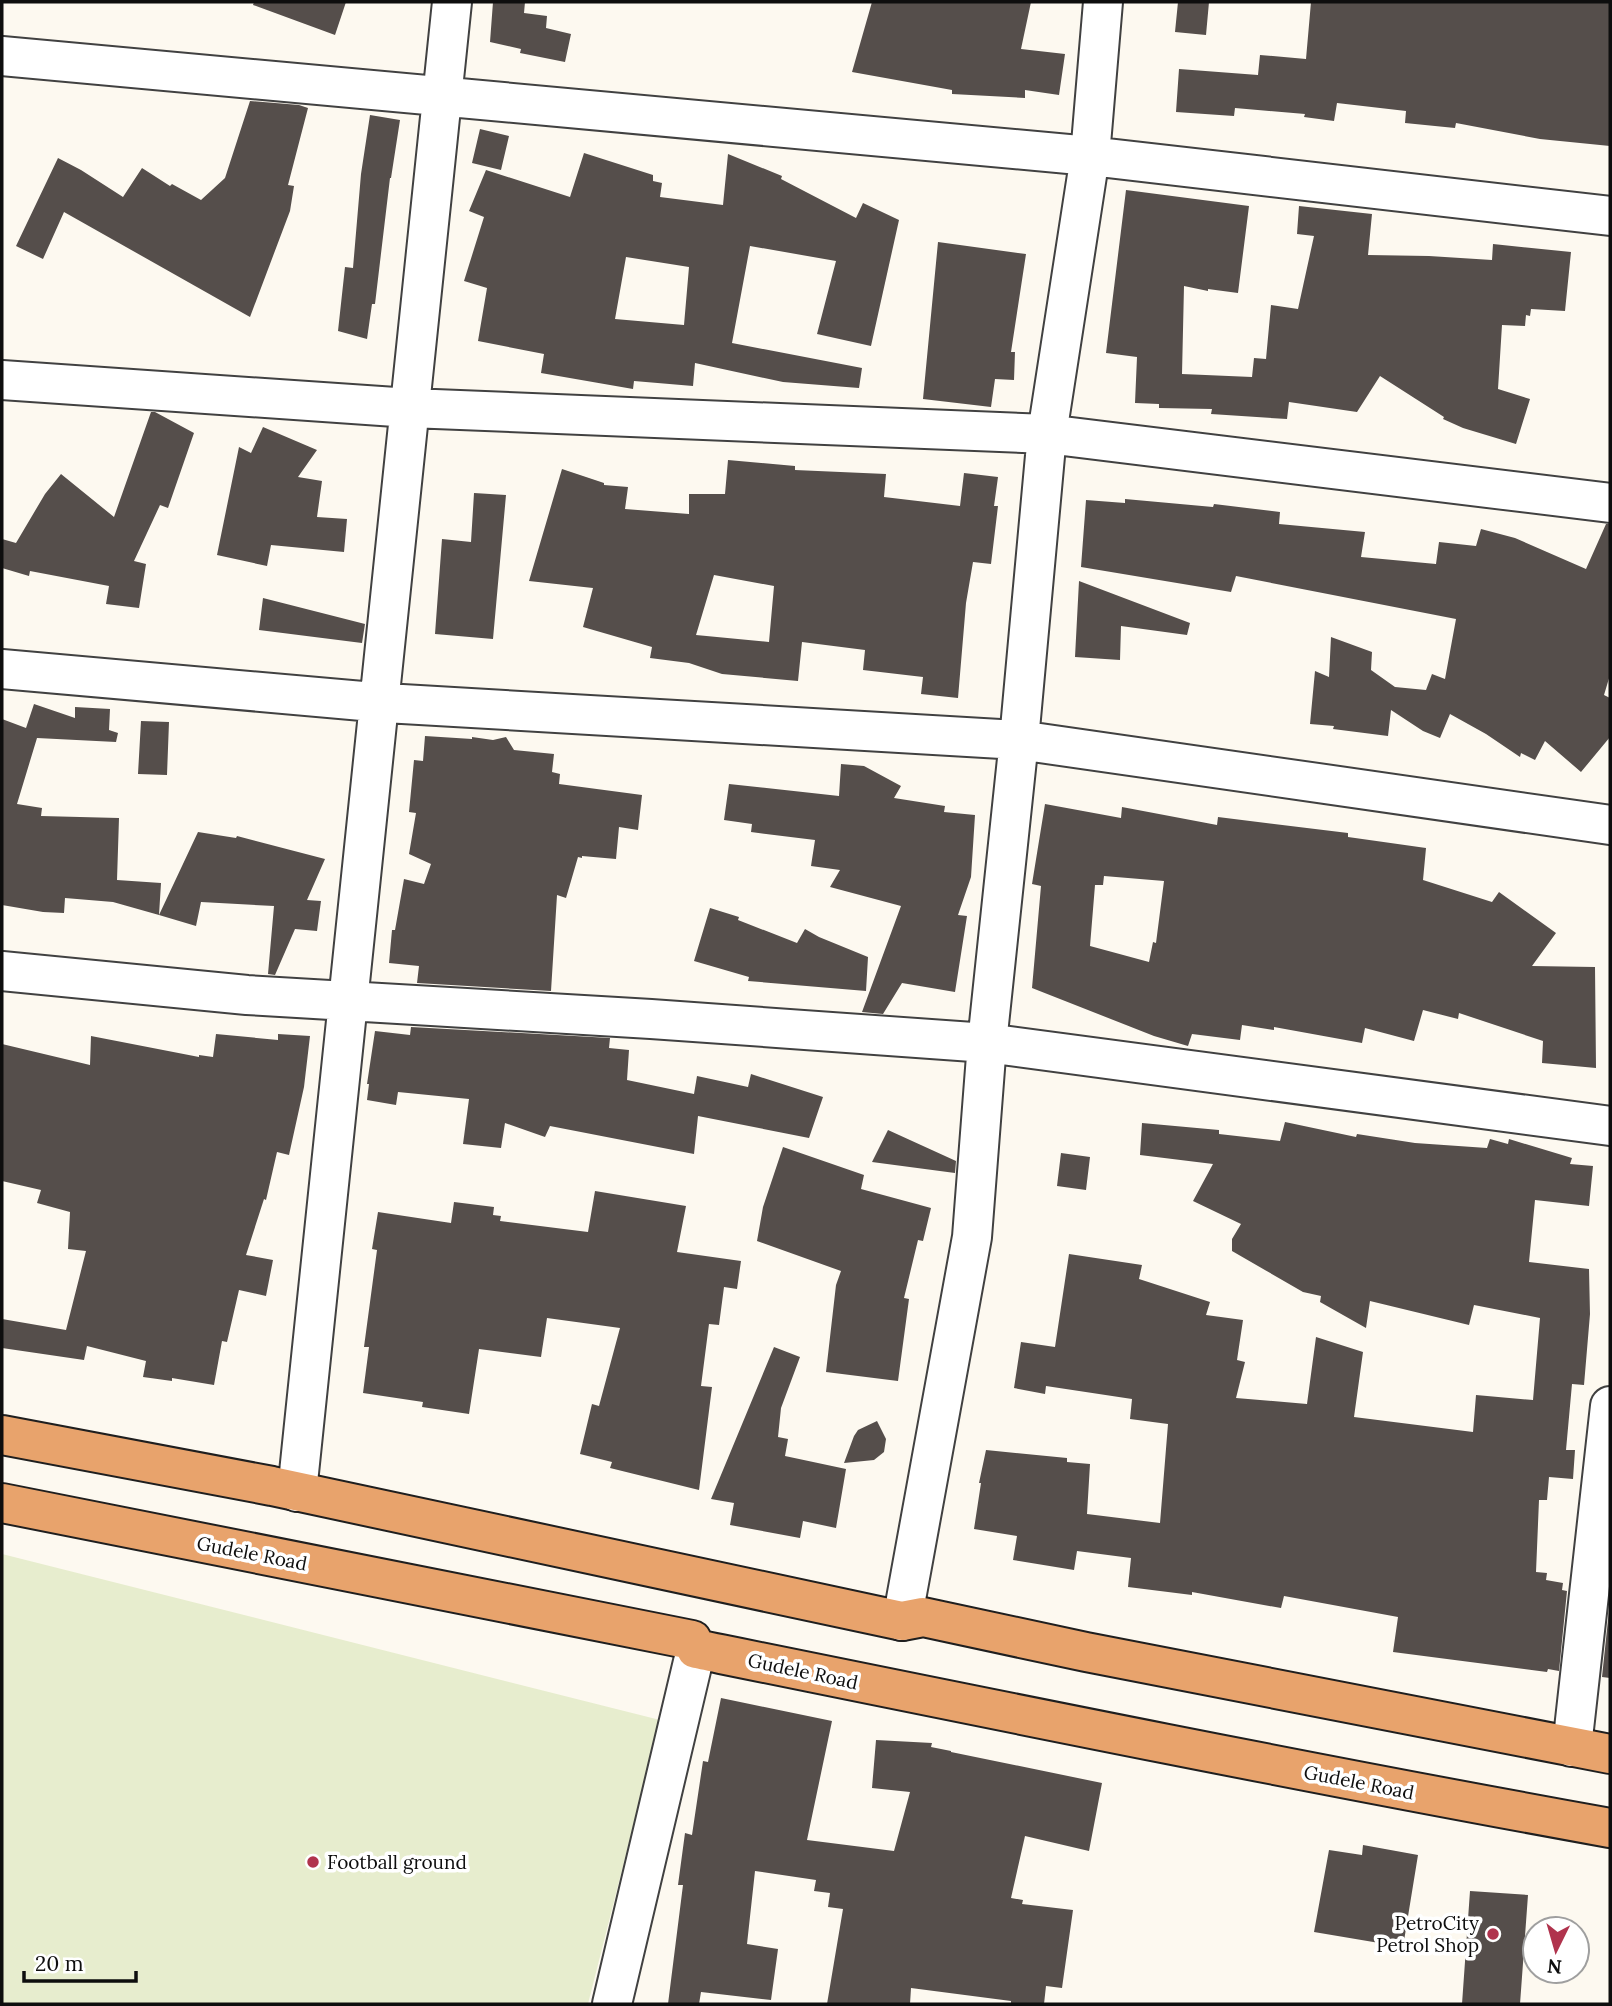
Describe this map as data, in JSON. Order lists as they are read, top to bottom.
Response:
{
  "streets": {
    "highway": ["Gudele Road"]
  },
  "places": ["Football ground", "PetroCity Petrol Shop"],
  "scale_bar": "20 m",
  "north": "bottom"
}
